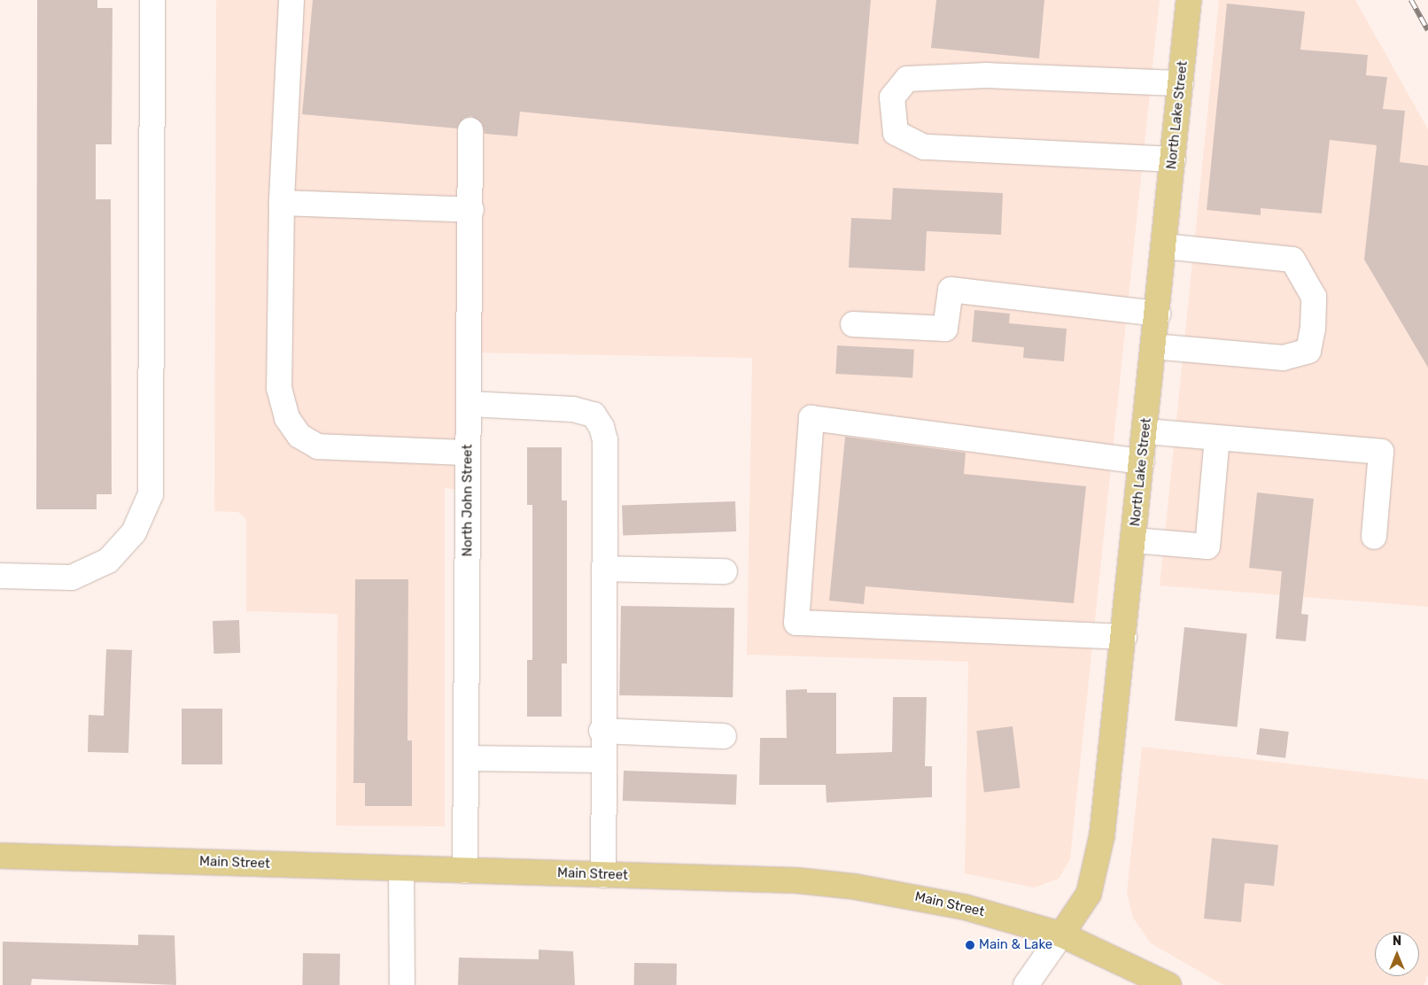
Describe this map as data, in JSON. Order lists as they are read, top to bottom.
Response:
{
  "streets": {
    "main road": ["North Lake Street", "Main Street"],
    "street": ["North John Street"]
  },
  "crossings": [
    ["North Lake Street", "Main Street"],
    ["North John Street", "Main Street"]
  ],
  "places": ["Main & Lake"],
  "north": "top"
}
